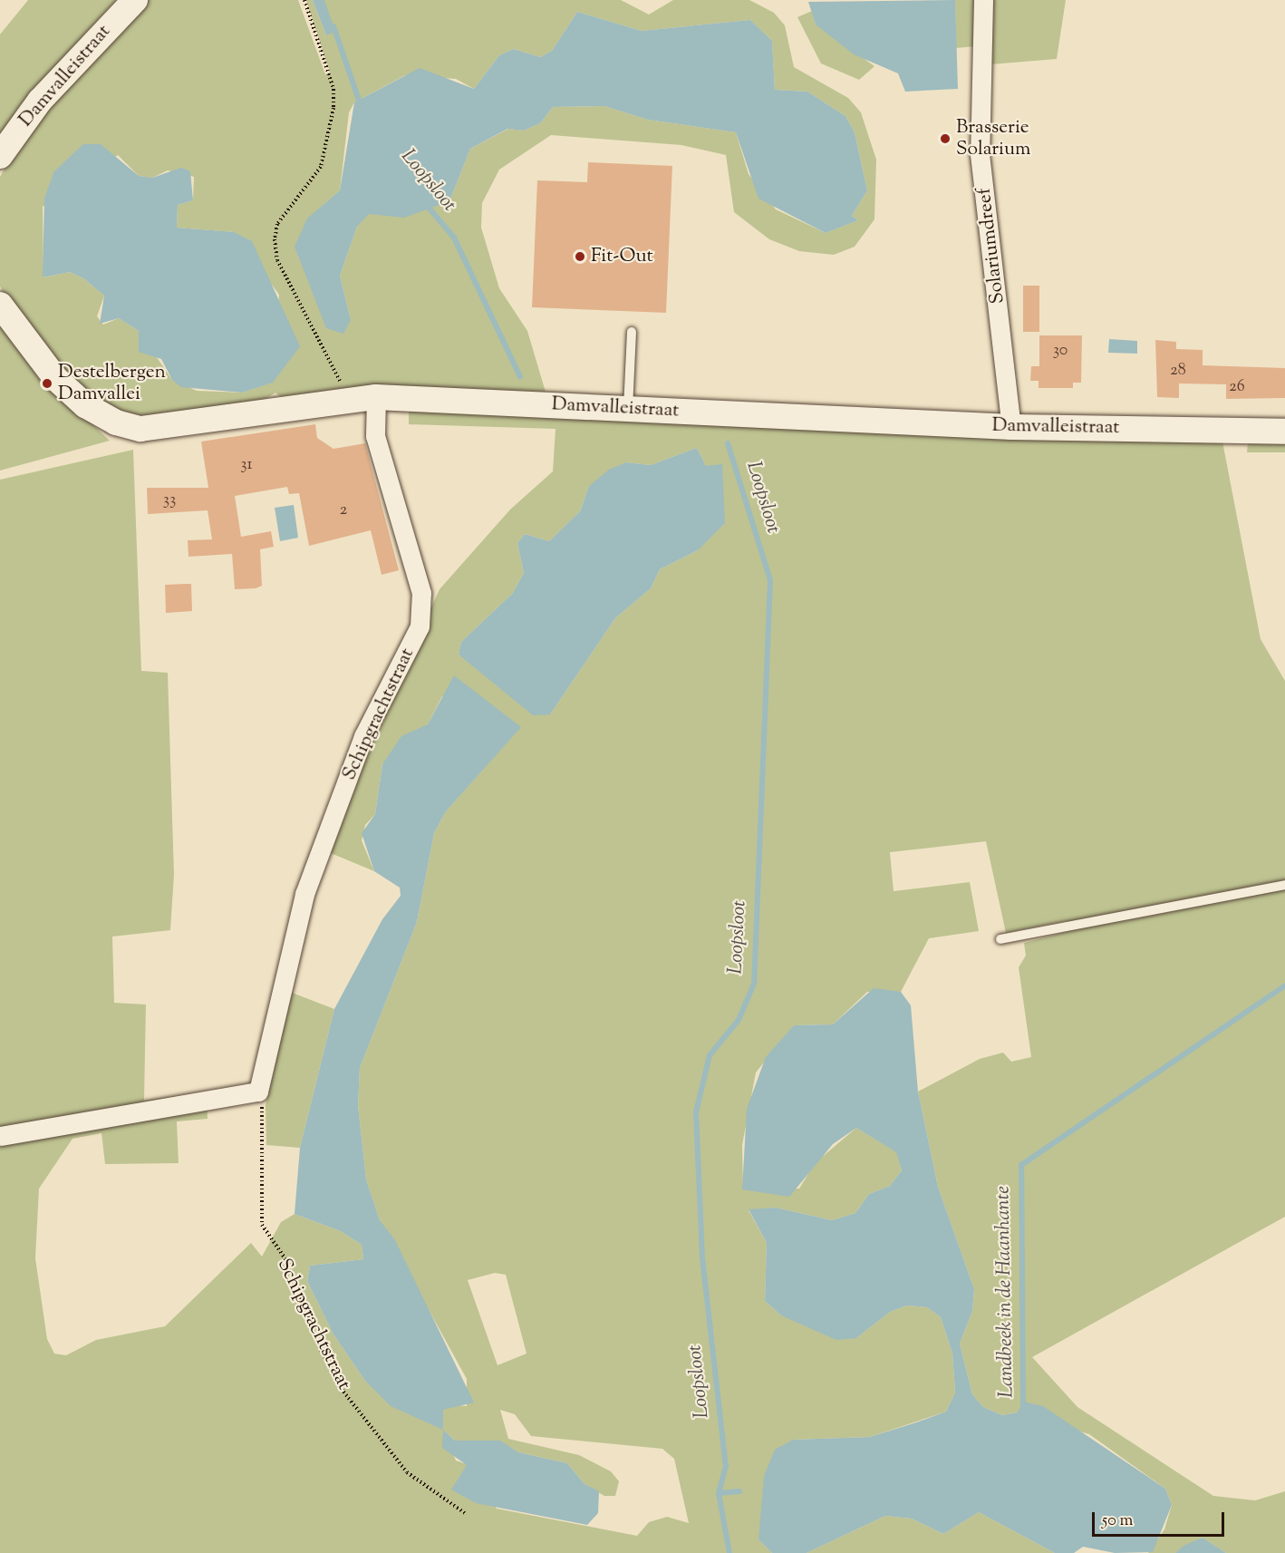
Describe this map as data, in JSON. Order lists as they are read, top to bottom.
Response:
{
  "streets": {
    "street": ["Damvalleistraat", "Solariumdreef", "Schipgrachtstraat"]
  },
  "crossings": [
    ["Damvalleistraat", "Solariumdreef"],
    ["Damvalleistraat", "Schipgrachtstraat"]
  ],
  "water": ["Loopsloot", "Landbeek in de Haanhante"],
  "places": ["Brasserie Solarium", "Fit-Out", "Destelbergen Damvallei"],
  "house_numbers": [
    "30",
    "28",
    "26",
    "31",
    "33",
    "2"
  ],
  "scale_bar": "50 m"
}
